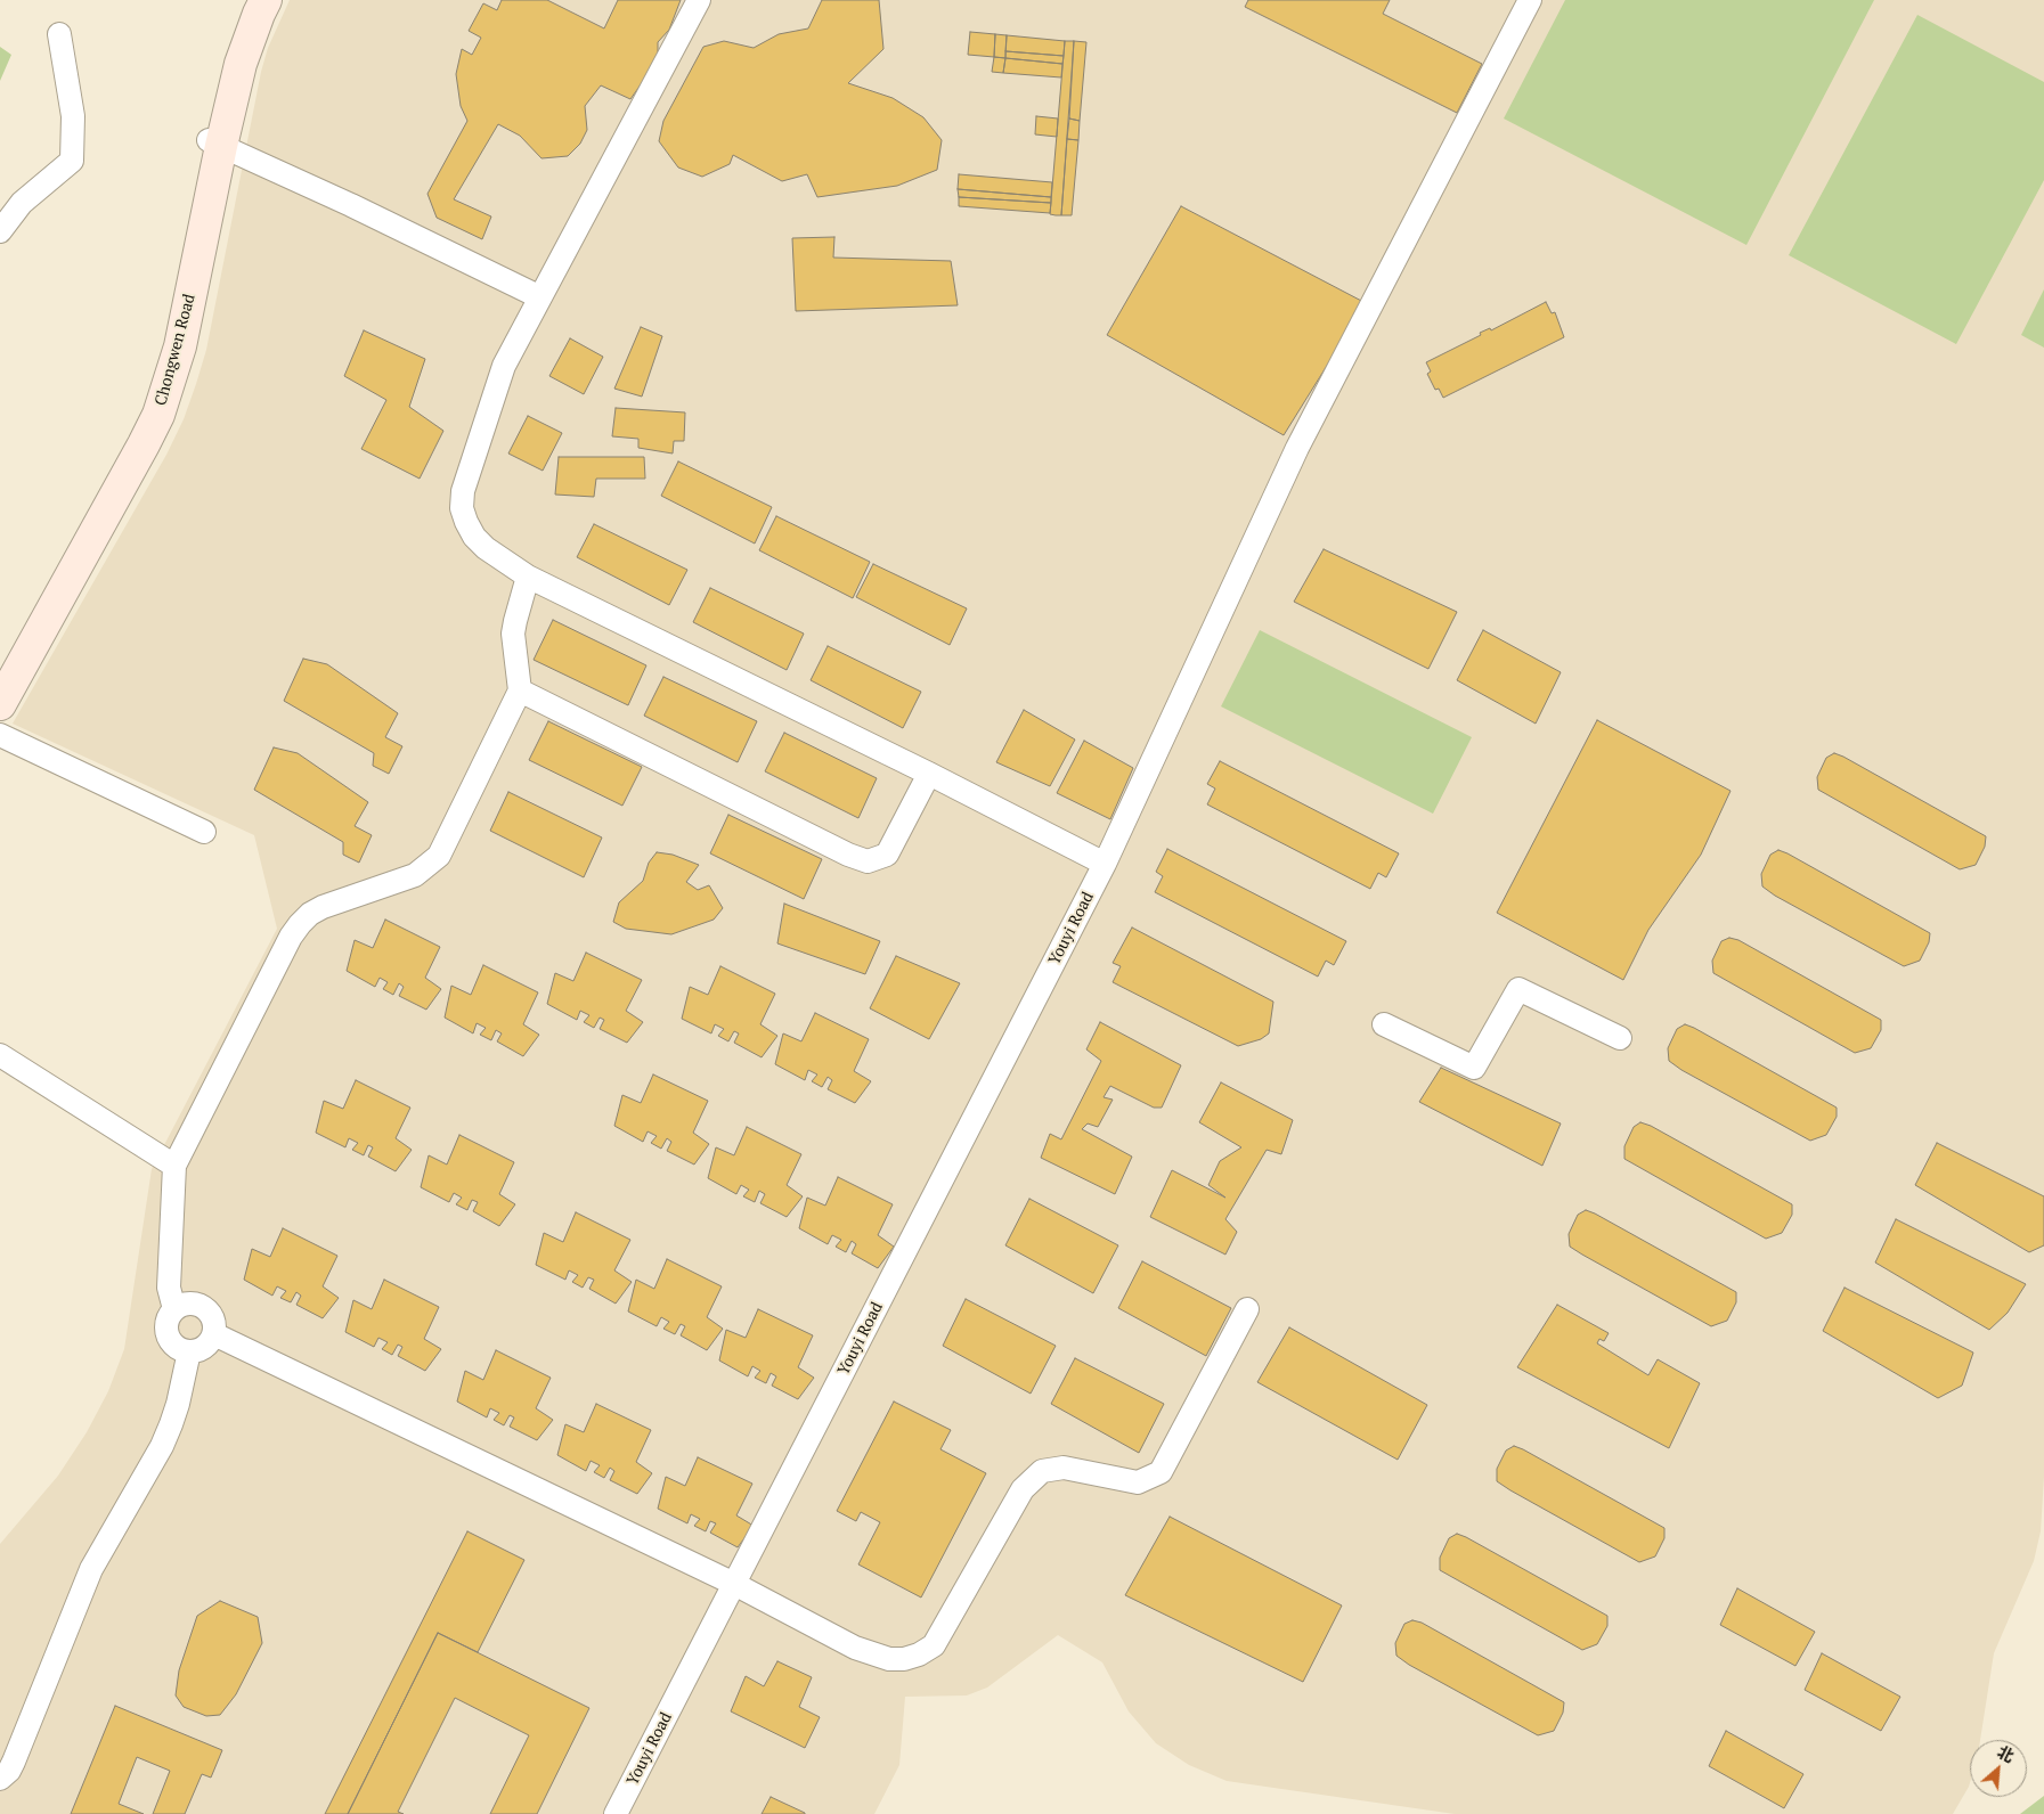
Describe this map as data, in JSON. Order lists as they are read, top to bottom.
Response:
{
  "streets": {
    "main road": ["Chongwen Road"],
    "street": ["Youyi Road"]
  },
  "north": "top right"
}
